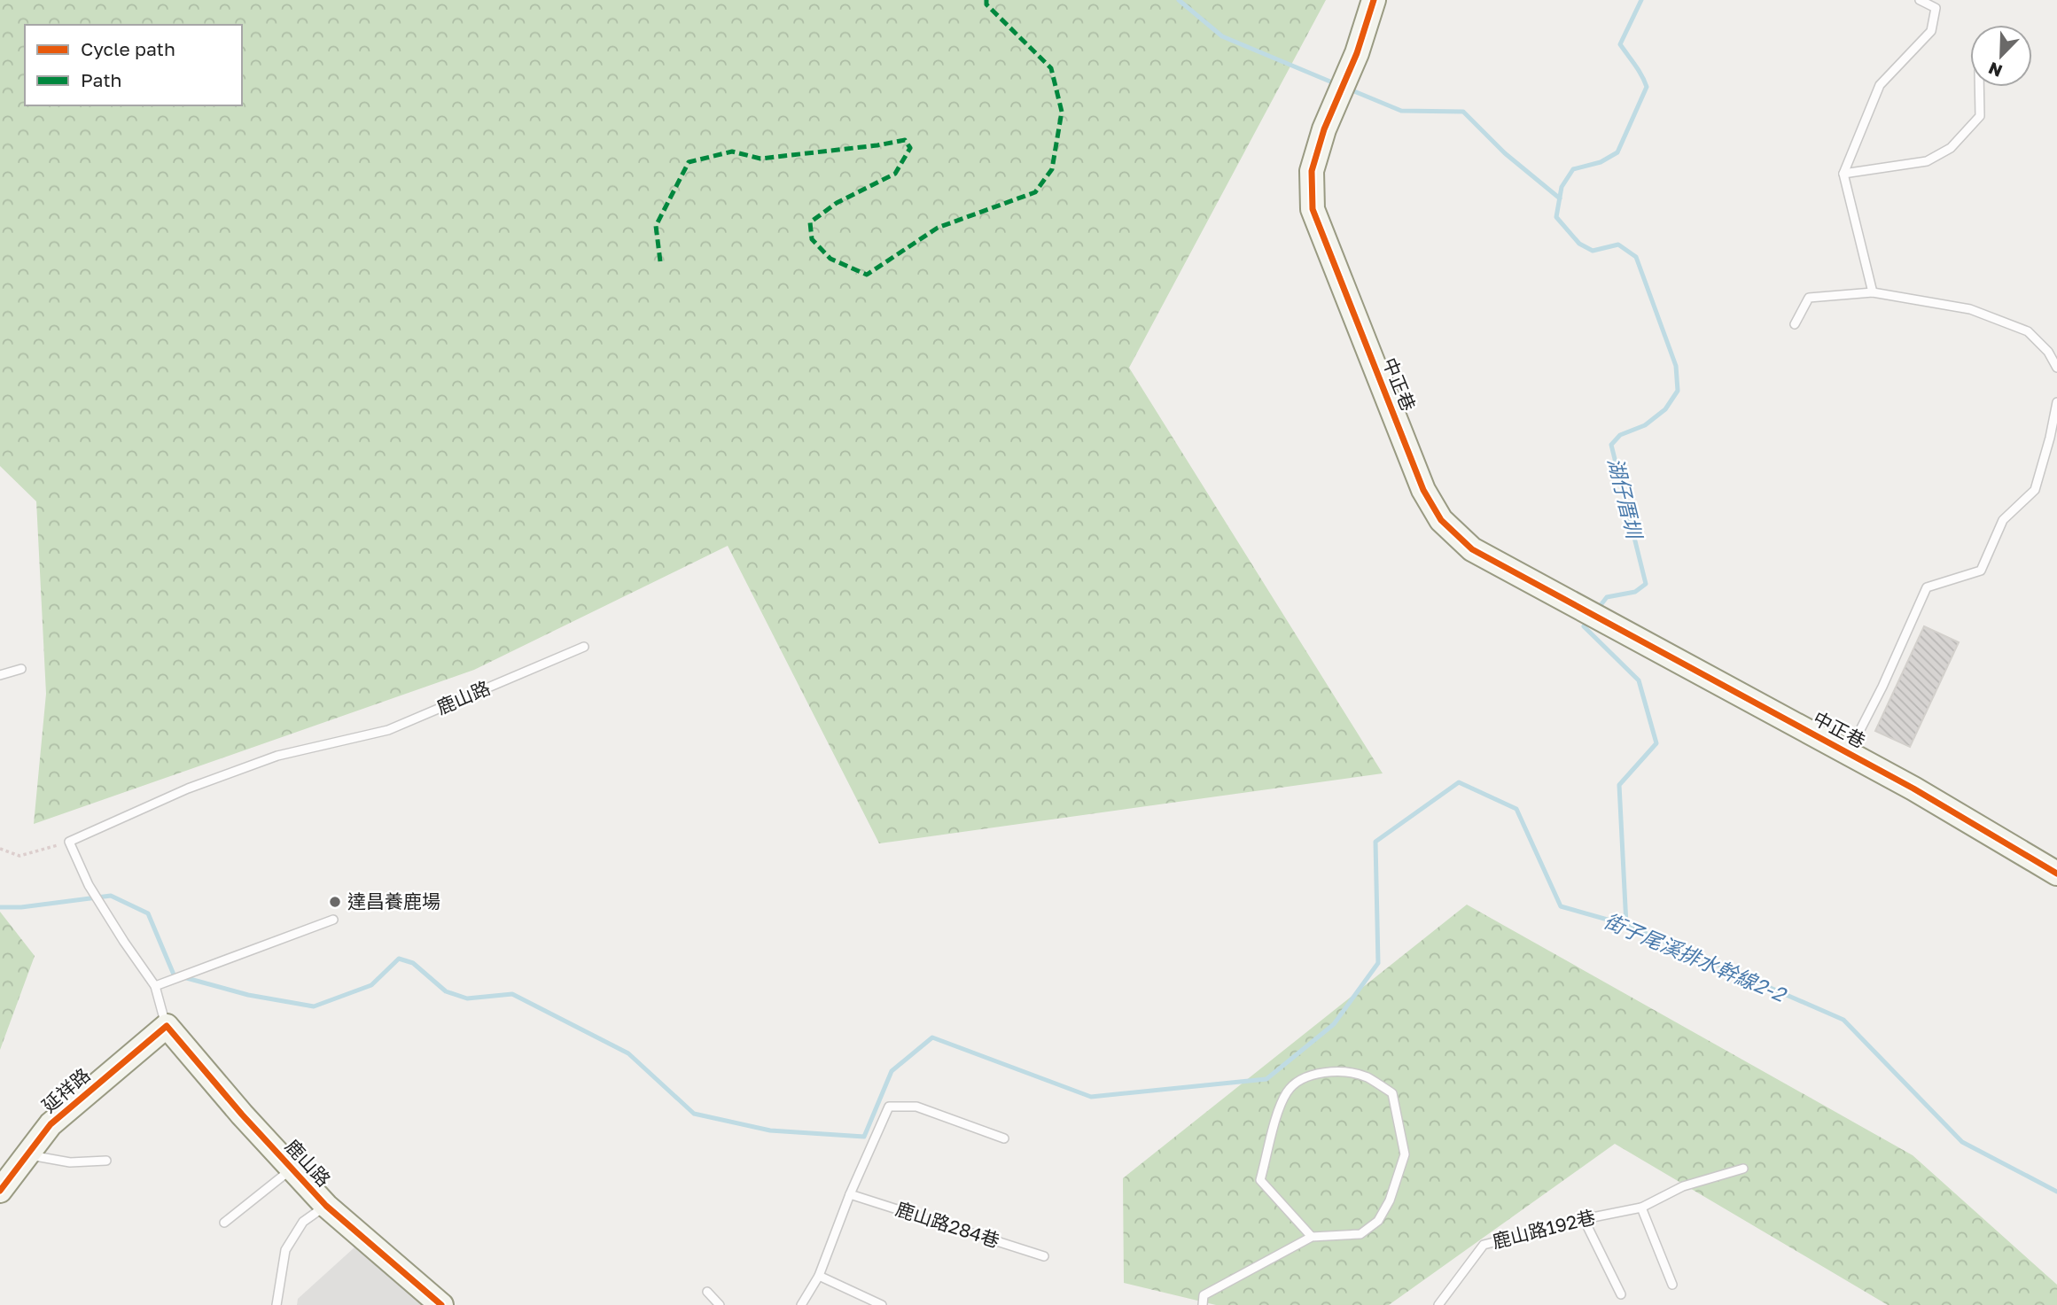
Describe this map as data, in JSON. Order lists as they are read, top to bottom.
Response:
{
  "streets": {
    "street": ["中正巷", "鹿山路", "延祥路"],
    "lane": ["鹿山路284巷", "鹿山路192巷"]
  },
  "crossings": [
    ["鹿山路", "延祥路"]
  ],
  "water": ["湖仔厝圳", "街子尾溪排水幹線2-2"],
  "places": ["達昌養鹿場"],
  "legend": ["Cycle path", "Path"],
  "north": "bottom left"
}
